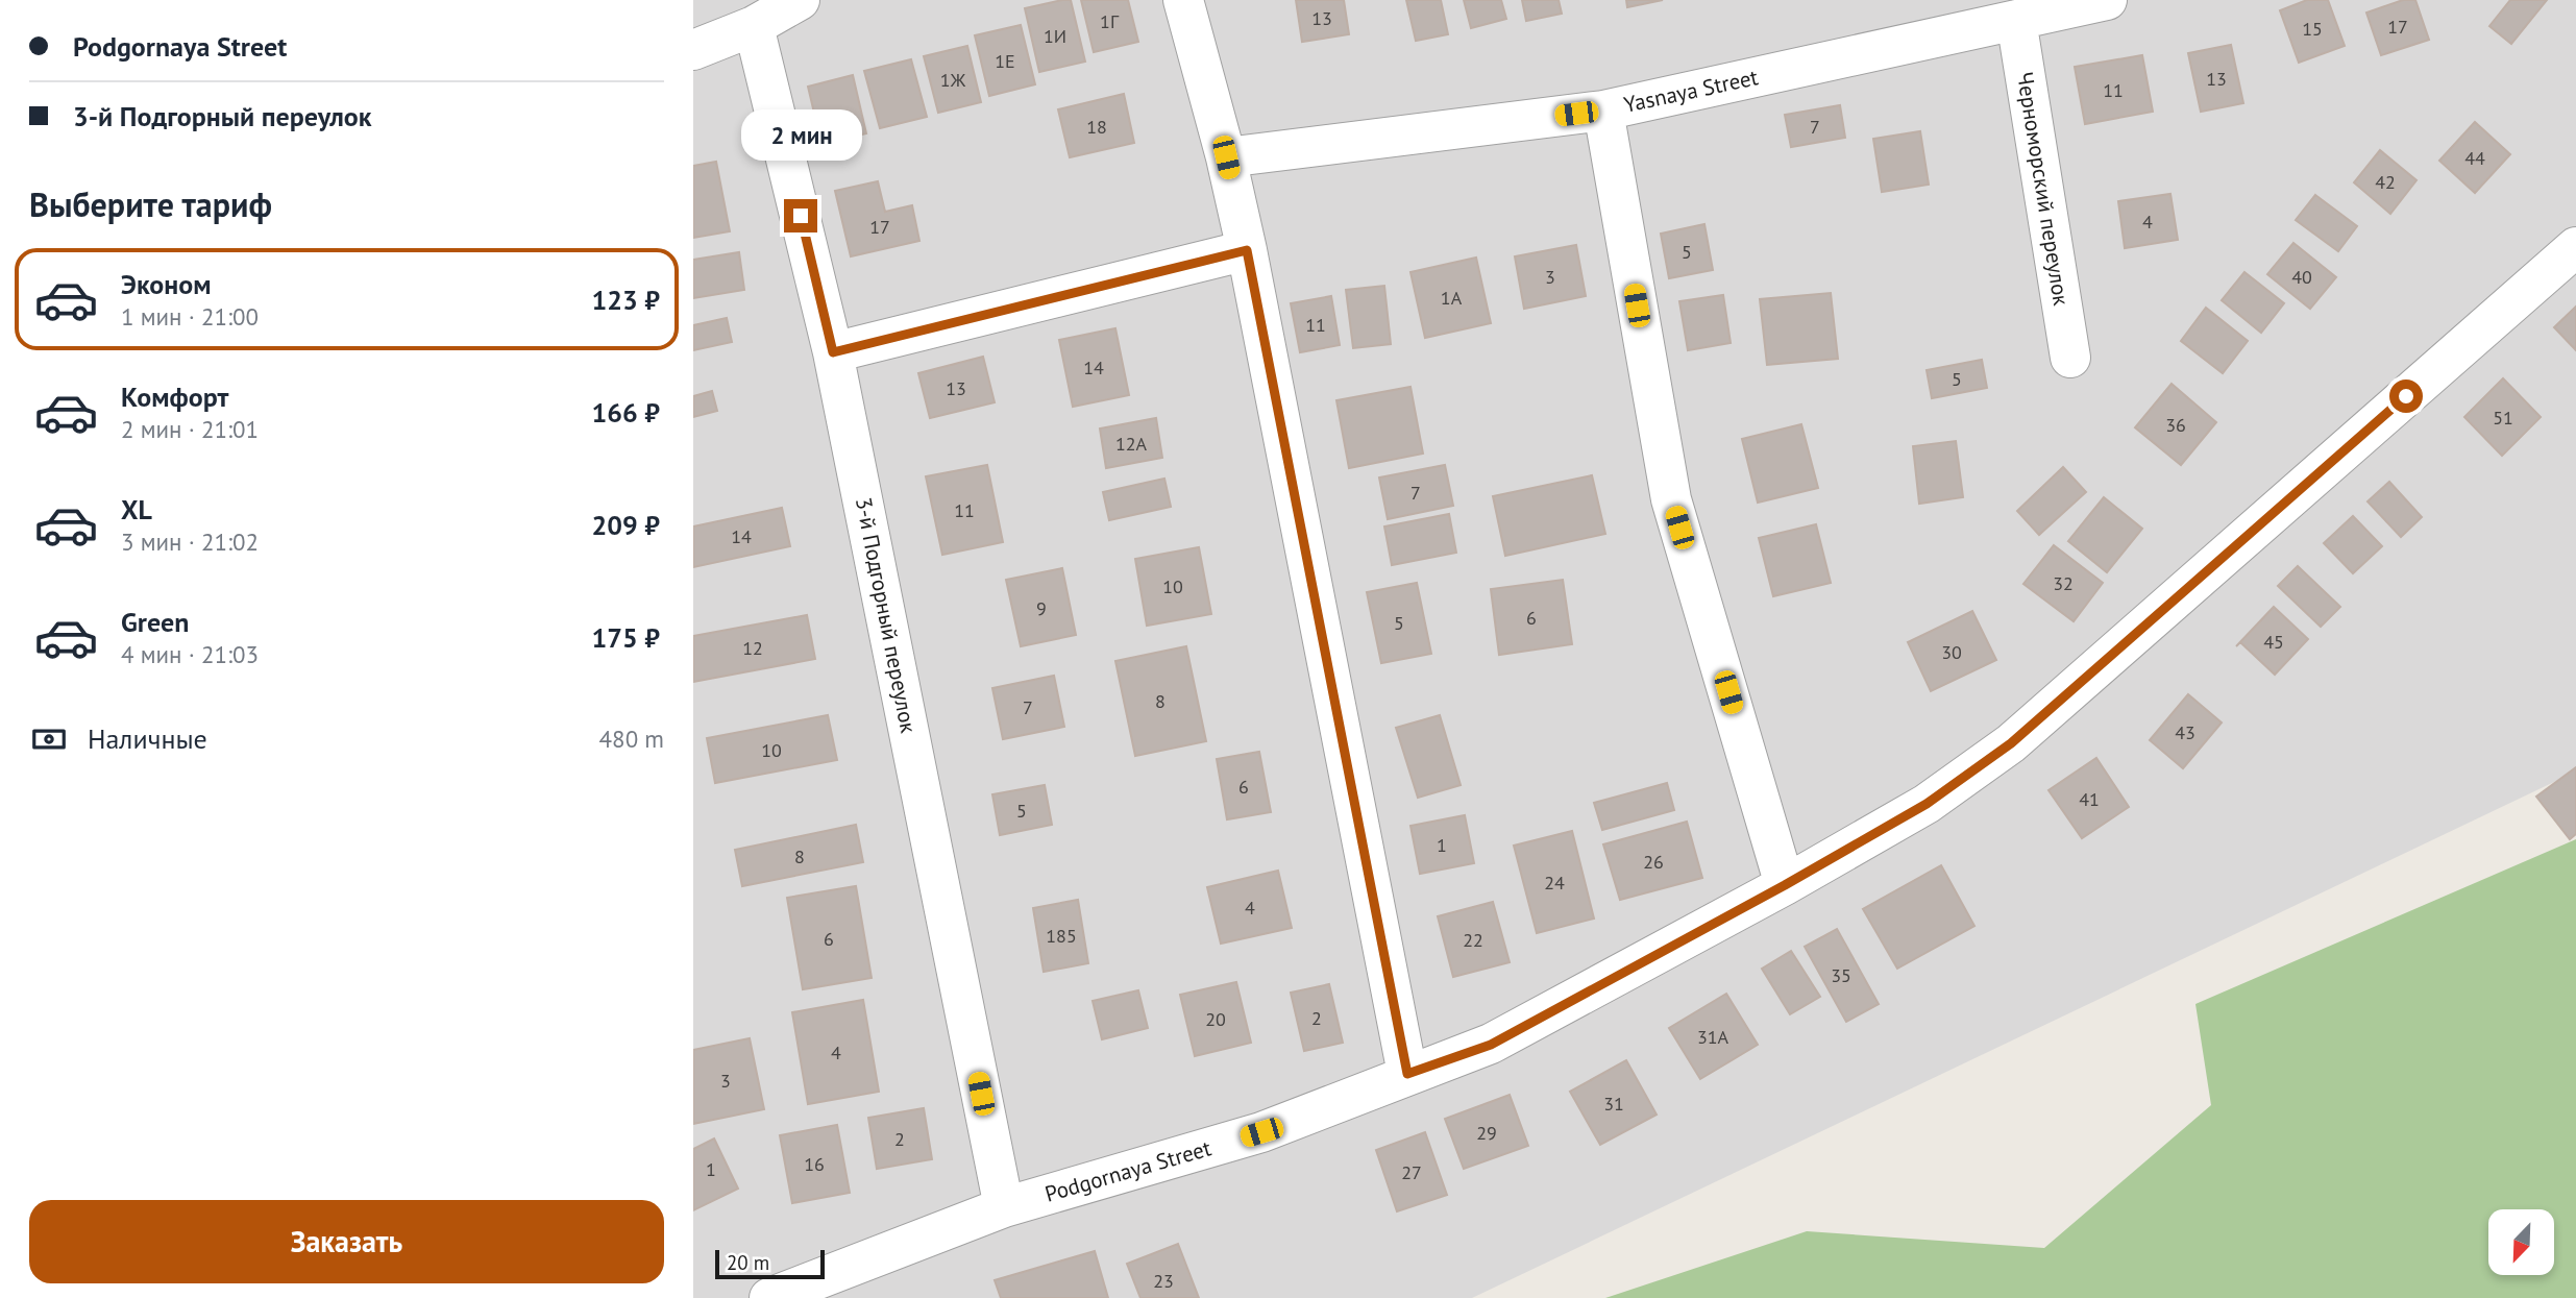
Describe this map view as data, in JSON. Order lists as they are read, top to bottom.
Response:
{
  "streets": {
    "street": [
      "Yasnaya Street",
      "Черноморский переулок",
      "3-й Подгорный переулок",
      "Podgornaya Street"
    ]
  },
  "crossings": [
    ["Yasnaya Street", "Черноморский переулок"],
    ["3-й Подгорный переулок", "Podgornaya Street"]
  ],
  "house_numbers": [
    "13",
    "1Г",
    "17",
    "15",
    "1И",
    "1Е",
    "13",
    "1Ж",
    "11",
    "18",
    "7",
    "44",
    "42",
    "4",
    "17",
    "5",
    "3",
    "40",
    "1А",
    "11",
    "14",
    "5",
    "13",
    "51",
    "36",
    "12А",
    "7",
    "11",
    "14",
    "32",
    "10",
    "9",
    "6",
    "5",
    "45",
    "12",
    "30",
    "8",
    "7",
    "43",
    "10",
    "6",
    "41",
    "5",
    "1",
    "8",
    "26",
    "24",
    "4",
    "185",
    "6",
    "22",
    "35",
    "2",
    "20",
    "31А",
    "4",
    "3",
    "31",
    "29",
    "2",
    "16",
    "1",
    "27",
    "23"
  ],
  "scale_bar": "20 m",
  "north": "bottom left",
  "page": {
    "banner": ["Podgornaya Street", "3-й Подгорный переулок"],
    "bubble": "2 мин",
    "heading": "Выберите тариф",
    "list": [
      {
        "name": "Эконом",
        "note": "1 мин · 21:00",
        "value": "123 ₽"
      },
      {
        "name": "Комфорт",
        "note": "2 мин · 21:01",
        "value": "166 ₽"
      },
      {
        "name": "XL",
        "note": "3 мин · 21:02",
        "value": "209 ₽"
      },
      {
        "name": "Green",
        "note": "4 мин · 21:03",
        "value": "175 ₽"
      }
    ],
    "pay": ["Наличные", "480 m"],
    "buttons": "Заказать",
    "scale": "20 m"
  }
}
